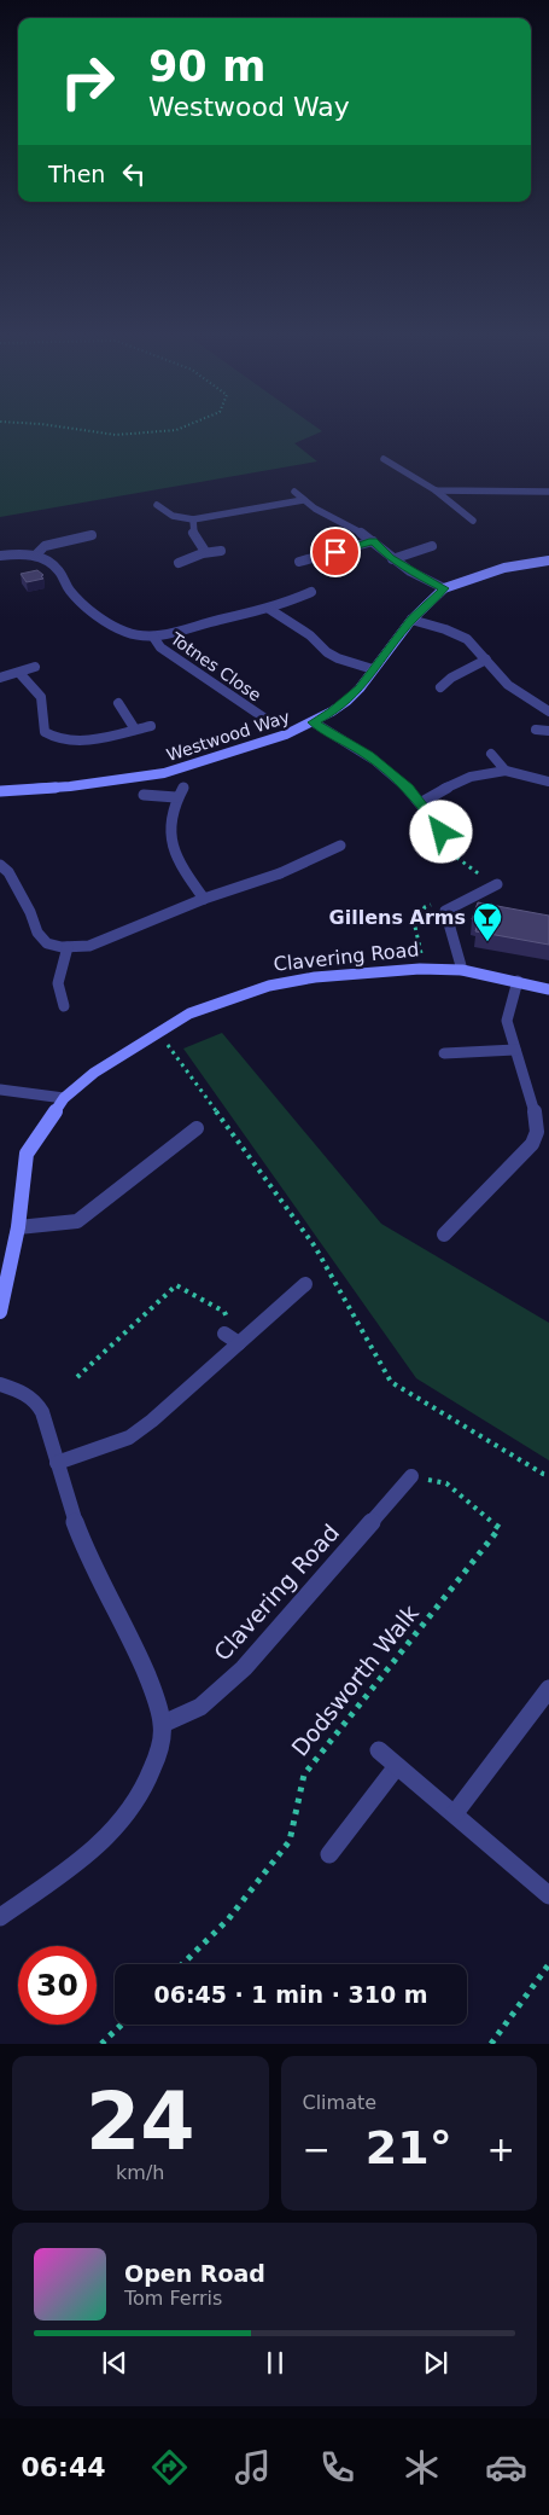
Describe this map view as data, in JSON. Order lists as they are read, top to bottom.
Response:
{
  "streets": {
    "street": ["Totnes Close", "Westwood Way", "Clavering Road"],
    "path": ["Dodsworth Walk"]
  },
  "places": {
    "bar": ["Gillens Arms"]
  },
  "page": {
    "turn": ["90 m", "Westwood Way"],
    "then": "Then",
    "limit": "30",
    "trip": "06:45 · 1 min · 310 m",
    "tile": [
      ["24", "km/h"],
      "Climate"
    ],
    "heat": ["−", "21°", "+"],
    "song": ["Open Road", "Tom Ferris"],
    "tabs": "06:44"
  }
}
